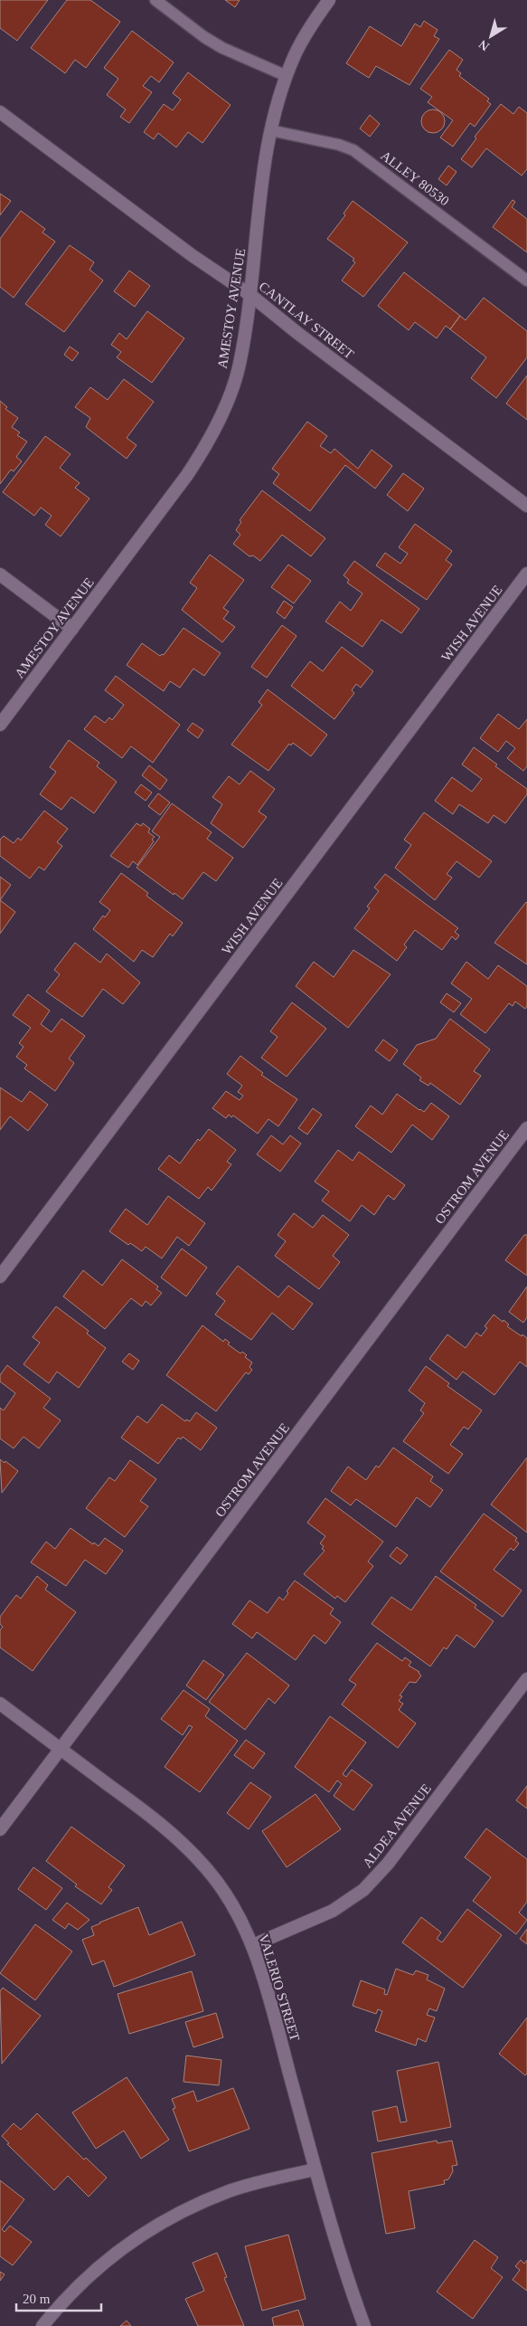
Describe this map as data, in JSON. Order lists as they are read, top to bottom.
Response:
{
  "streets": {
    "street": [
      "AMESTOY AVENUE",
      "CANTLAY STREET",
      "WISH AVENUE",
      "OSTROM AVENUE",
      "ALDEA AVENUE",
      "VALERIO STREET"
    ],
    "lane": ["ALLEY 80530"]
  },
  "crossings": [
    ["ALLEY 80530", "AMESTOY AVENUE"],
    ["AMESTOY AVENUE", "CANTLAY STREET"],
    ["OSTROM AVENUE", "VALERIO STREET"],
    ["ALDEA AVENUE", "VALERIO STREET"]
  ],
  "scale_bar": "20 m",
  "north": "bottom left"
}
